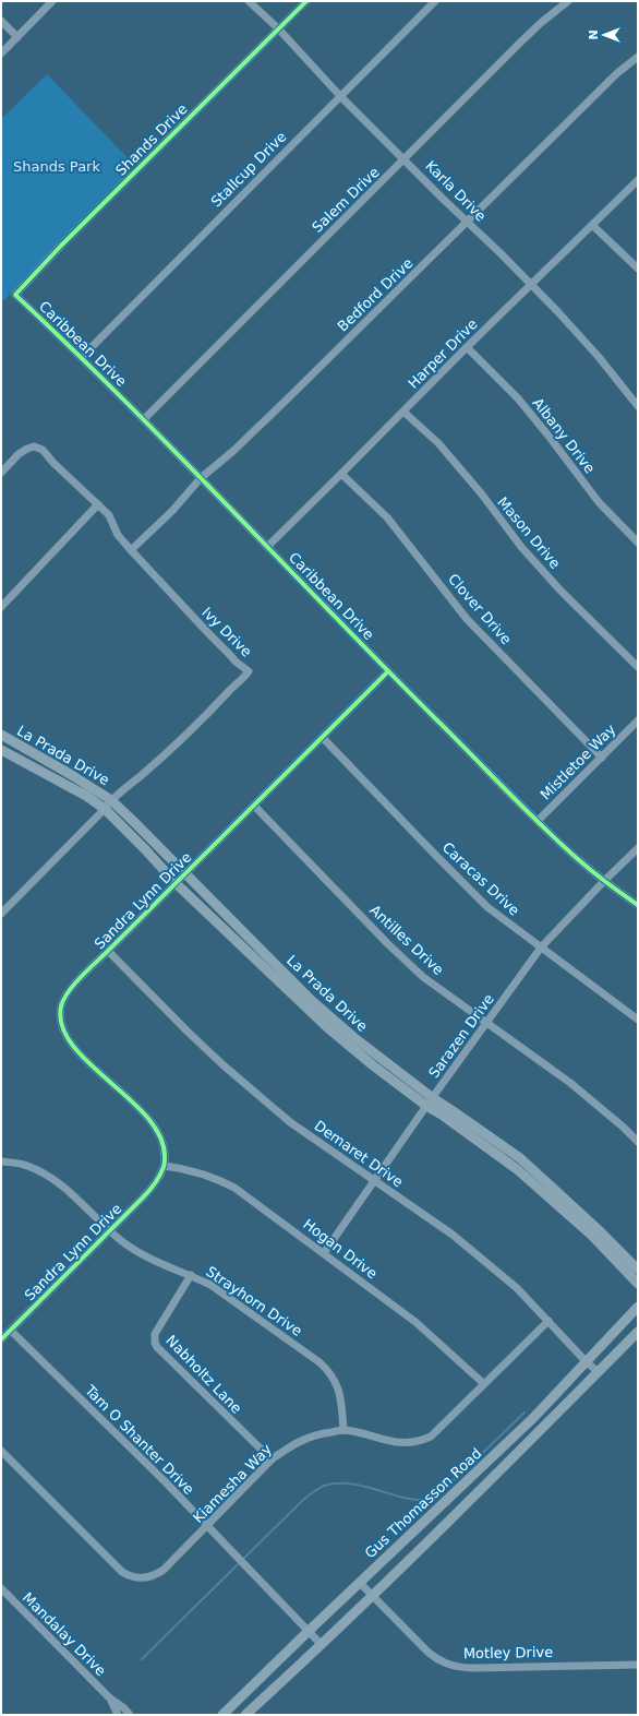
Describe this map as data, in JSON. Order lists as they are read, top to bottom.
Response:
{
  "streets": {
    "main road": ["La Prada Drive", "Gus Thomasson Road"],
    "street": [
      "Shands Drive",
      "Stallcup Drive",
      "Karla Drive",
      "Salem Drive",
      "Bedford Drive",
      "Caribbean Drive",
      "Harper Drive",
      "Albany Drive",
      "Mason Drive",
      "Clover Drive",
      "Ivy Drive",
      "Mistletoe Way",
      "Caracas Drive",
      "Sandra Lynn Drive",
      "Antilles Drive",
      "Sarazen Drive",
      "Demaret Drive",
      "Hogan Drive",
      "Strayhorn Drive",
      "Nabholtz Lane",
      "Tam O Shanter Drive",
      "Kiamesha Way",
      "Mandalay Drive",
      "Motley Drive"
    ]
  },
  "crossings": [
    ["Shands Drive", "Karla Drive"],
    ["Shands Drive", "Caribbean Drive"],
    ["Stallcup Drive", "Karla Drive"],
    ["Stallcup Drive", "Caribbean Drive"],
    ["Karla Drive", "Salem Drive"],
    ["Karla Drive", "Bedford Drive"],
    ["Karla Drive", "Harper Drive"],
    ["Salem Drive", "Caribbean Drive"],
    ["Bedford Drive", "Caribbean Drive"],
    ["Bedford Drive", "Ivy Drive"],
    ["Caribbean Drive", "Harper Drive"],
    ["Caribbean Drive", "Mistletoe Way"],
    ["Caribbean Drive", "Sandra Lynn Drive"],
    ["Caribbean Drive", "Sarazen Drive"],
    ["Harper Drive", "Albany Drive"],
    ["Harper Drive", "Mason Drive"],
    ["Harper Drive", "Clover Drive"],
    ["Clover Drive", "Mistletoe Way"],
    ["Ivy Drive", "La Prada Drive"],
    ["La Prada Drive", "Sandra Lynn Drive"],
    ["La Prada Drive", "Sarazen Drive"],
    ["Caracas Drive", "Sandra Lynn Drive"],
    ["Caracas Drive", "Sarazen Drive"],
    ["Sandra Lynn Drive", "Antilles Drive"],
    ["Sandra Lynn Drive", "Demaret Drive"],
    ["Sandra Lynn Drive", "Hogan Drive"],
    ["Sandra Lynn Drive", "Strayhorn Drive"],
    ["Sandra Lynn Drive", "Tam O Shanter Drive"],
    ["Antilles Drive", "Sarazen Drive"],
    ["Sarazen Drive", "Demaret Drive"],
    ["Sarazen Drive", "Hogan Drive"],
    ["Demaret Drive", "Kiamesha Way"],
    ["Demaret Drive", "Gus Thomasson Road"],
    ["Hogan Drive", "Kiamesha Way"],
    ["Strayhorn Drive", "Nabholtz Lane"],
    ["Strayhorn Drive", "Kiamesha Way"],
    ["Nabholtz Lane", "Kiamesha Way"],
    ["Tam O Shanter Drive", "Kiamesha Way"],
    ["Tam O Shanter Drive", "Gus Thomasson Road"],
    ["Gus Thomasson Road", "Motley Drive"]
  ],
  "parks": ["Shands Park"],
  "north": "left"
}
